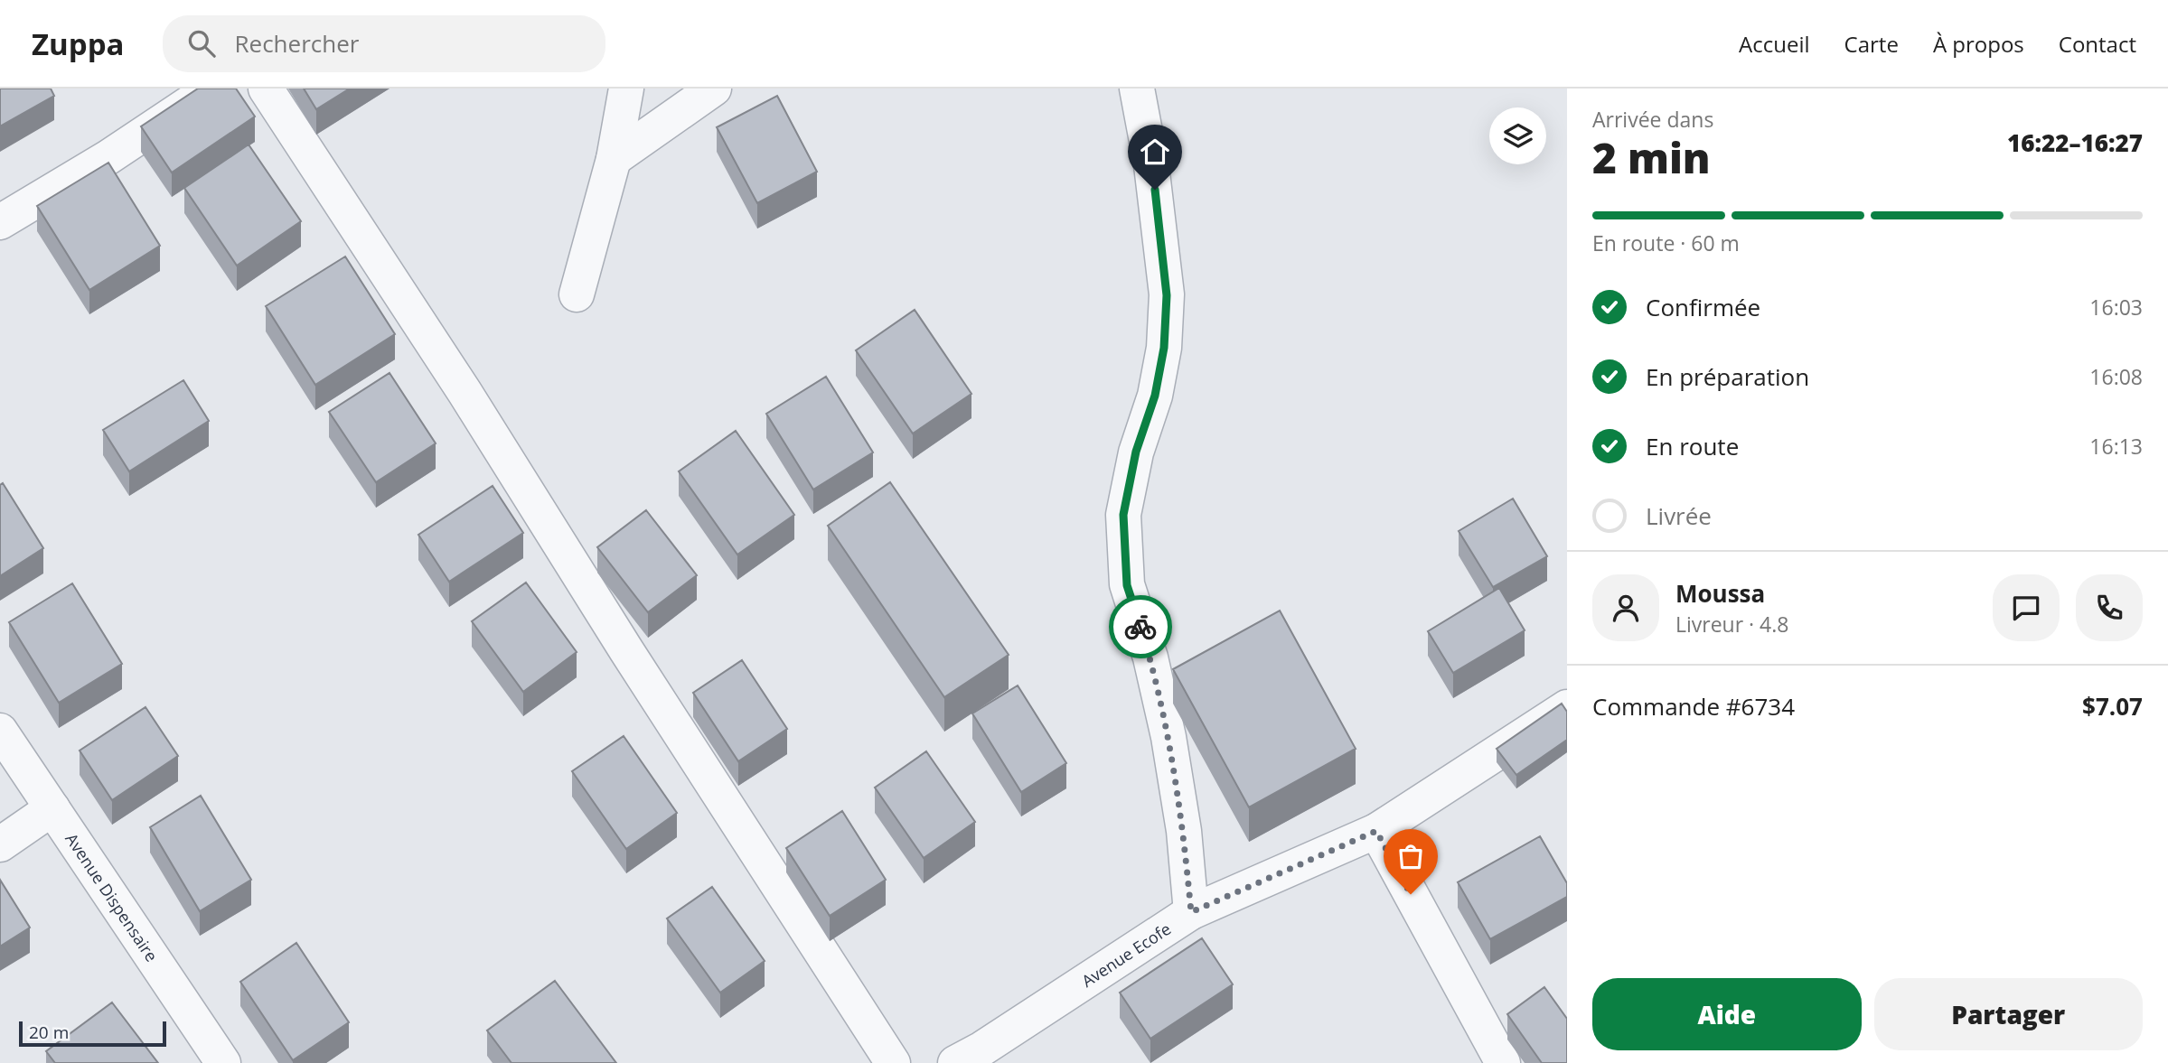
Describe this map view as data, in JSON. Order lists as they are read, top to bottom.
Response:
{
  "streets": {
    "street": ["Avenue Dispensaire", "Avenue Ecofe"]
  },
  "scale_bar": "20 m",
  "page": {
    "header": "Zuppa",
    "search": "Rechercher",
    "nav": [
      "Accueil",
      "Carte",
      "À propos",
      "Contact"
    ],
    "heading": ["2 min", "Arrivée dans", "16:22–16:27"],
    "panel": [
      "Moussa",
      "Livreur · 4.8",
      "Commande #6734",
      "$7.07"
    ],
    "bar": "En route · 60 m",
    "list": [
      ["Confirmée", "16:03"],
      ["En préparation", "16:08"],
      ["En route", "16:13"],
      "Livrée"
    ],
    "buttons": ["Aide", "Partager"],
    "scale": "20 m"
  }
}
